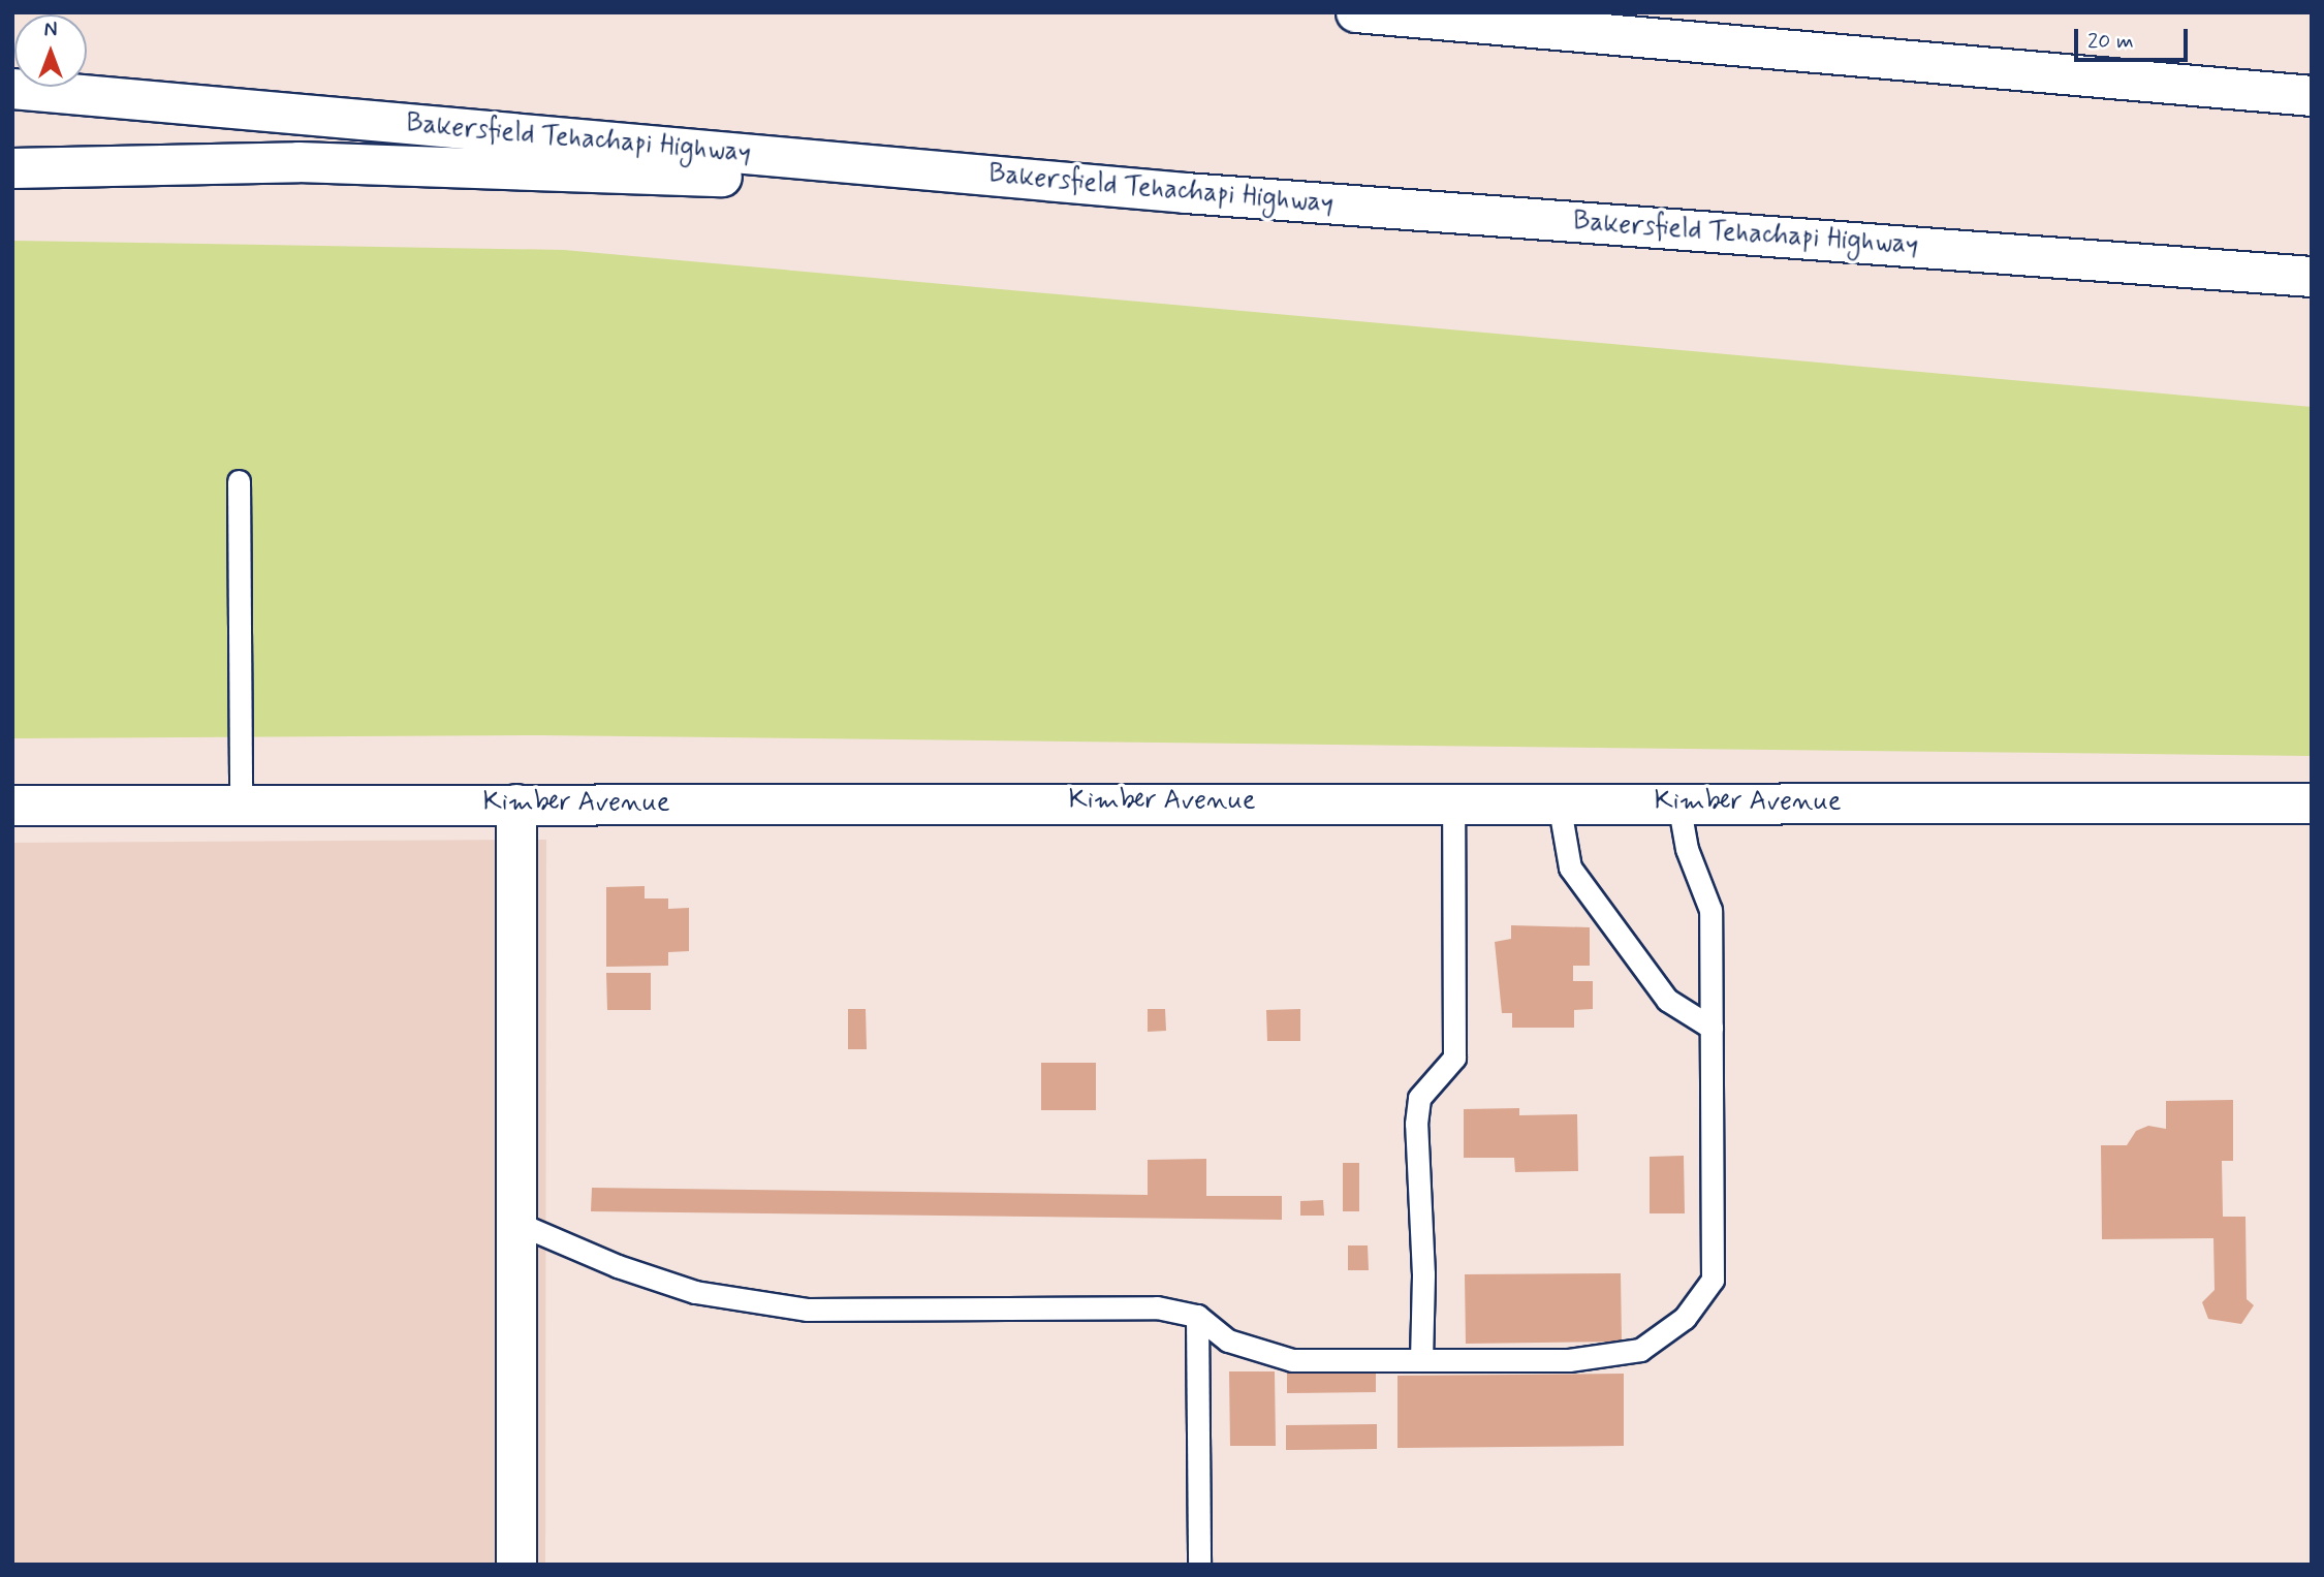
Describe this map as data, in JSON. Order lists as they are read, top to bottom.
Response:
{
  "streets": {
    "main road": ["Bakersfield Tehachapi Highway", "Kimber Avenue"]
  },
  "scale_bar": "20 m",
  "north": "top"
}
